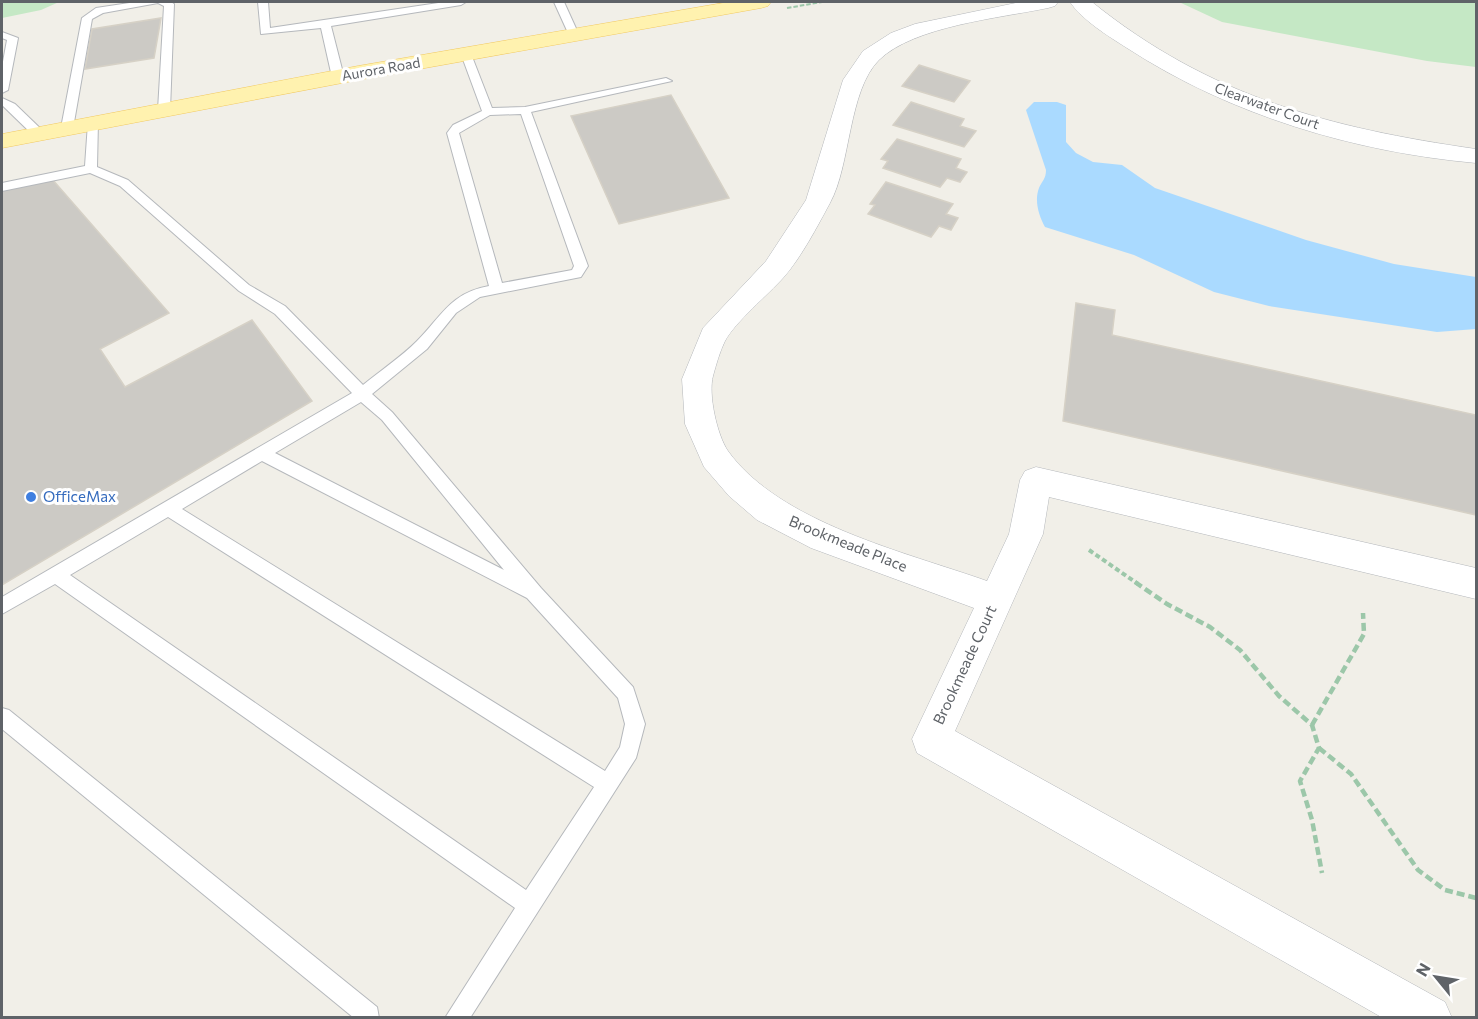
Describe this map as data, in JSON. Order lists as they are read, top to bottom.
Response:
{
  "streets": {
    "main road": ["Aurora Road"],
    "street": ["Clearwater Court", "Brookmeade Place", "Brookmeade Court"]
  },
  "crossings": [
    ["Brookmeade Place", "Brookmeade Court"]
  ],
  "places": ["OfficeMax"],
  "north": "top left"
}
